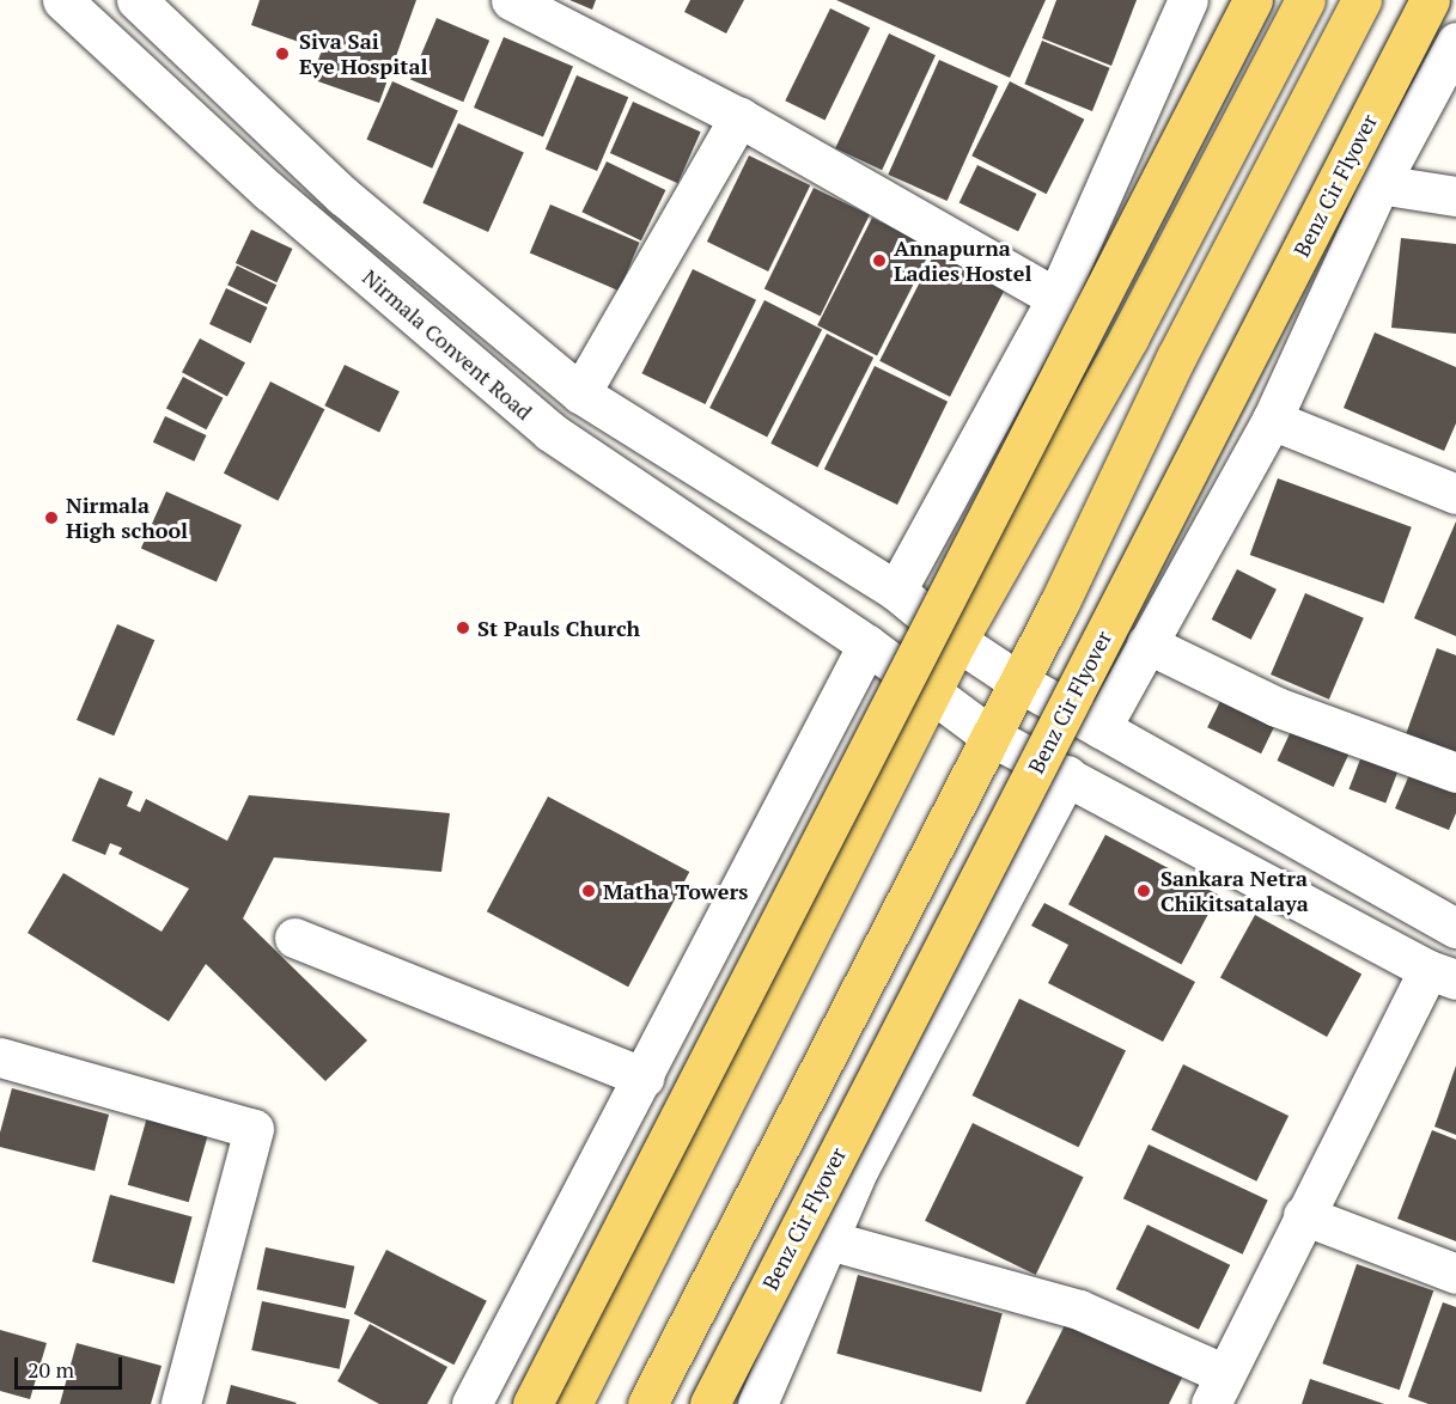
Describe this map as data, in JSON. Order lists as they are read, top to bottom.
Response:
{
  "streets": {
    "main road": ["Benz Cir Flyover"],
    "street": ["Nirmala Convent Road"]
  },
  "places": [
    "Siva Sai Eye Hospital",
    "Annapurna Ladies Hostel",
    "Nirmala High school",
    "St Pauls Church",
    "Matha Towers",
    "Sankara Netra Chikitsatalaya"
  ],
  "scale_bar": "20 m"
}
